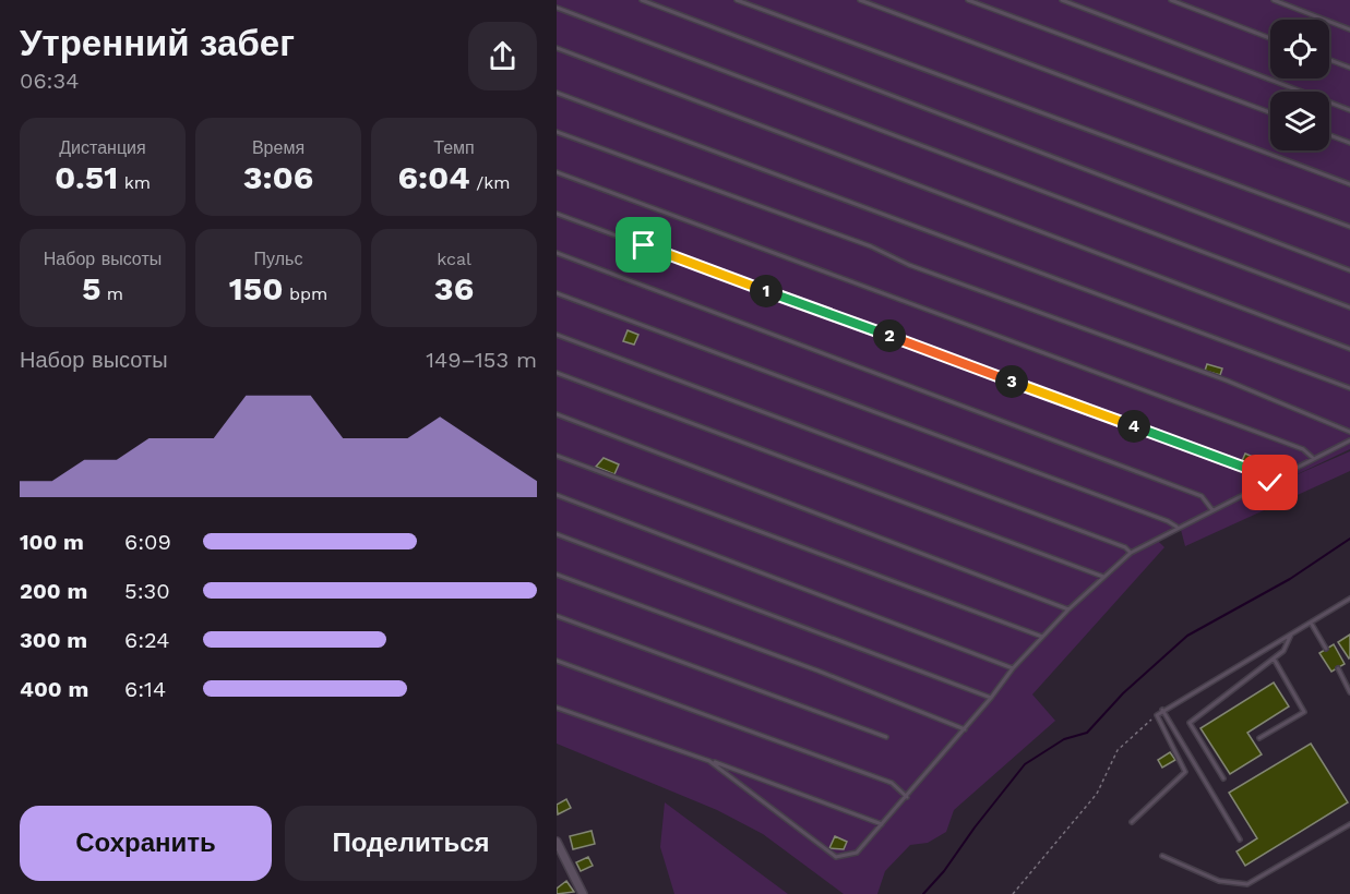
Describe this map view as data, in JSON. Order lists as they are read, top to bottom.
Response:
{
  "page": {
    "heading": ["Утренний забег", "06:34"],
    "stats": [
      ["Дистанция", "0.51 km"],
      ["Время", "3:06"],
      ["Темп", "6:04 /km"],
      ["Набор высоты", "5 m"],
      ["Пульс", "150 bpm"],
      ["kcal", "36"]
    ],
    "pins": [
      "1",
      "2",
      "3",
      "4"
    ],
    "chart": ["Набор высоты", "149–153 m"],
    "list": [
      {
        "name": "100 m",
        "note": "6:09"
      },
      {
        "name": "200 m",
        "note": "5:30"
      },
      {
        "name": "300 m",
        "note": "6:24"
      },
      {
        "name": "400 m",
        "note": "6:14"
      }
    ],
    "buttons": ["Сохранить", "Поделиться"]
  }
}
